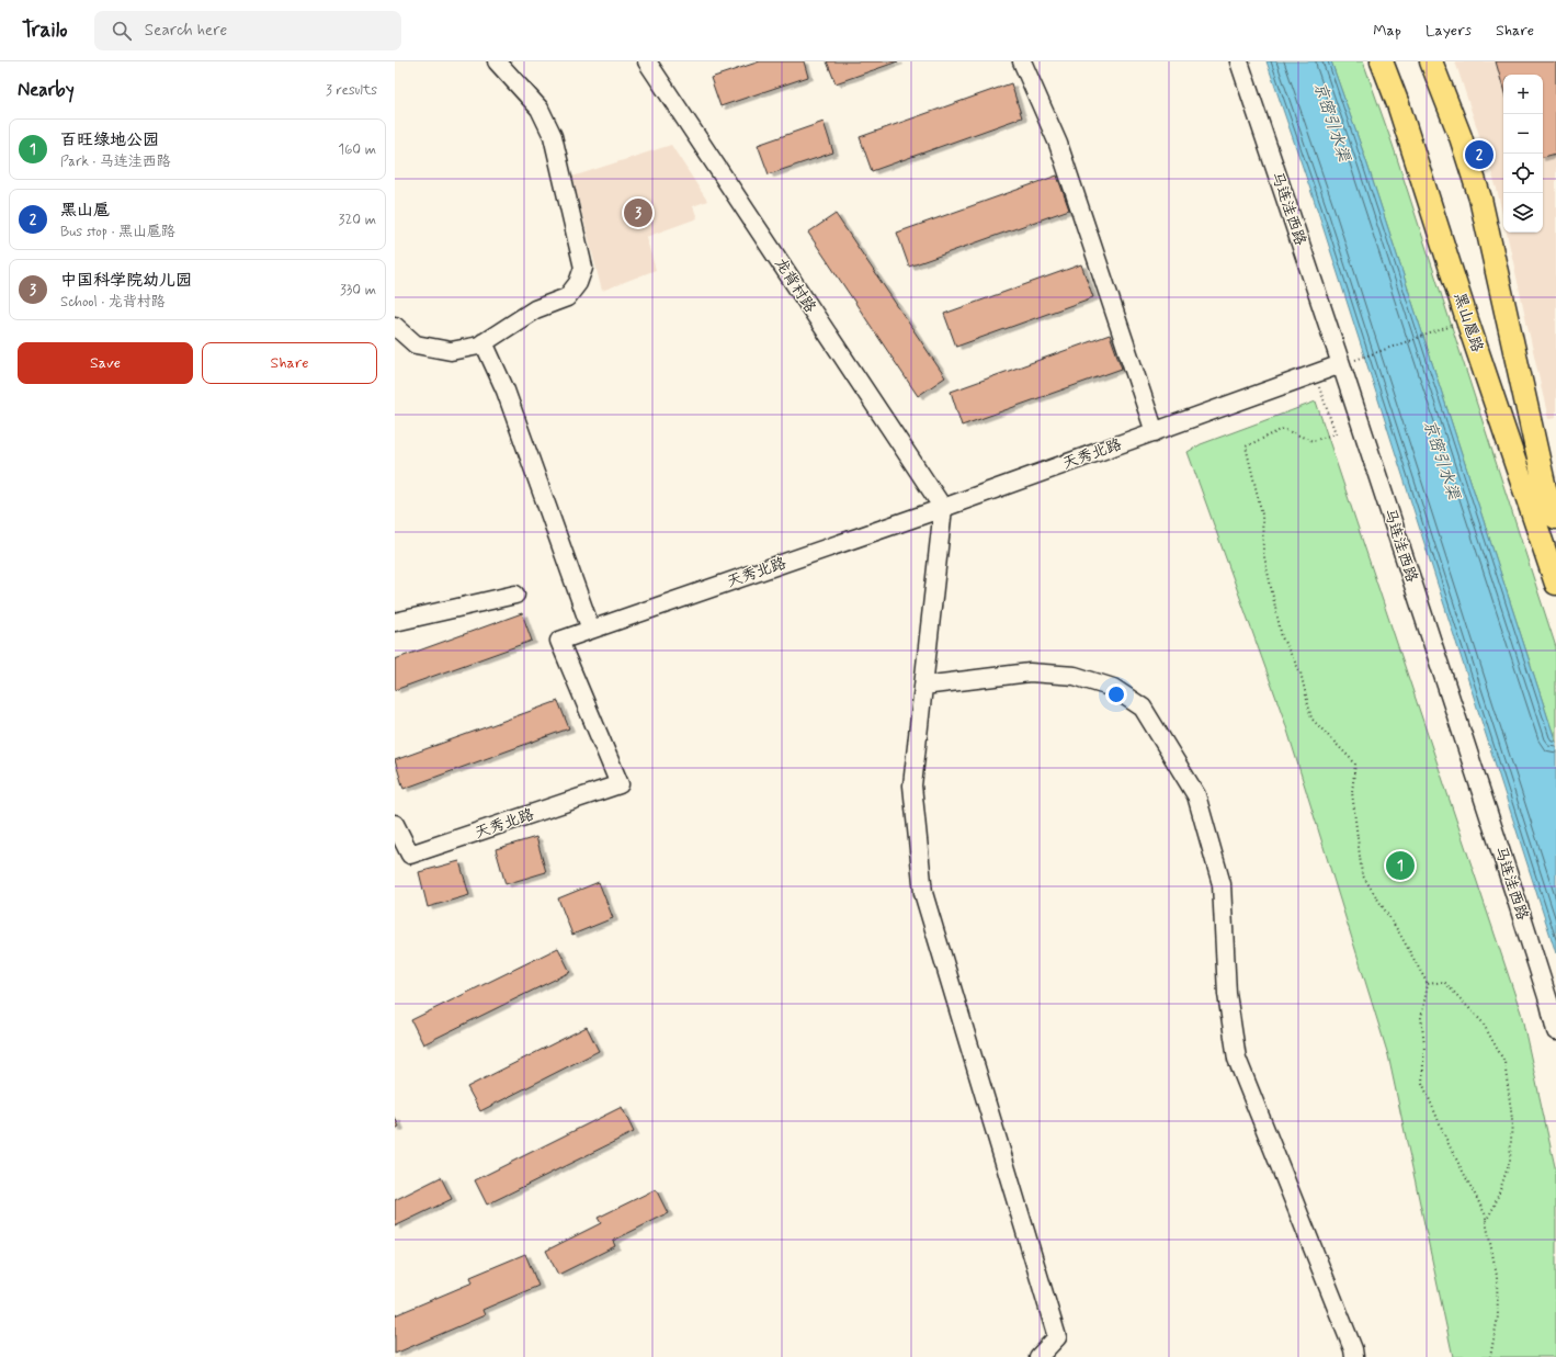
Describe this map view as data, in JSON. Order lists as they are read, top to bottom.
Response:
{
  "streets": {
    "main road": ["黑山扈路"],
    "street": ["马连洼西路", "龙背村路", "天秀北路"]
  },
  "crossings": [
    ["马连洼西路", "天秀北路"],
    ["龙背村路", "天秀北路"]
  ],
  "water": ["京密引水渠"],
  "page": {
    "header": "Trailo",
    "search": "Search here",
    "nav": ["Map", "Layers", "Share"],
    "heading": ["Nearby", "3 results"],
    "map_buttons": ["+", "−"],
    "list": [
      {
        "mark": "1",
        "name": "百旺绿地公园",
        "note": "Park · 马连洼西路",
        "value": "160 m"
      },
      {
        "mark": "2",
        "name": "黑山扈",
        "note": "Bus stop · 黑山扈路",
        "value": "320 m"
      },
      {
        "mark": "3",
        "name": "中国科学院幼儿园",
        "note": "School · 龙背村路",
        "value": "330 m"
      }
    ],
    "pins": ["2", "3", "1"],
    "buttons": ["Save", "Share"]
  }
}
